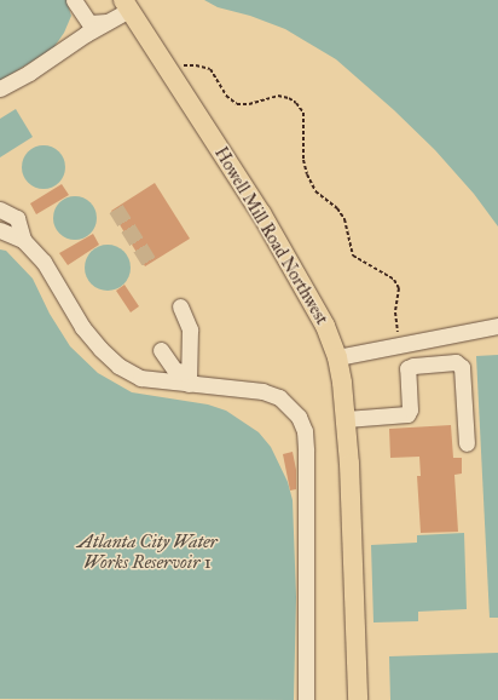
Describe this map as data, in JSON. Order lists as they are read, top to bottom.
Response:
{
  "streets": {
    "main road": ["Howell Mill Road Northwest"]
  },
  "water": ["Atlanta City Water Works Reservoir 1"]
}
